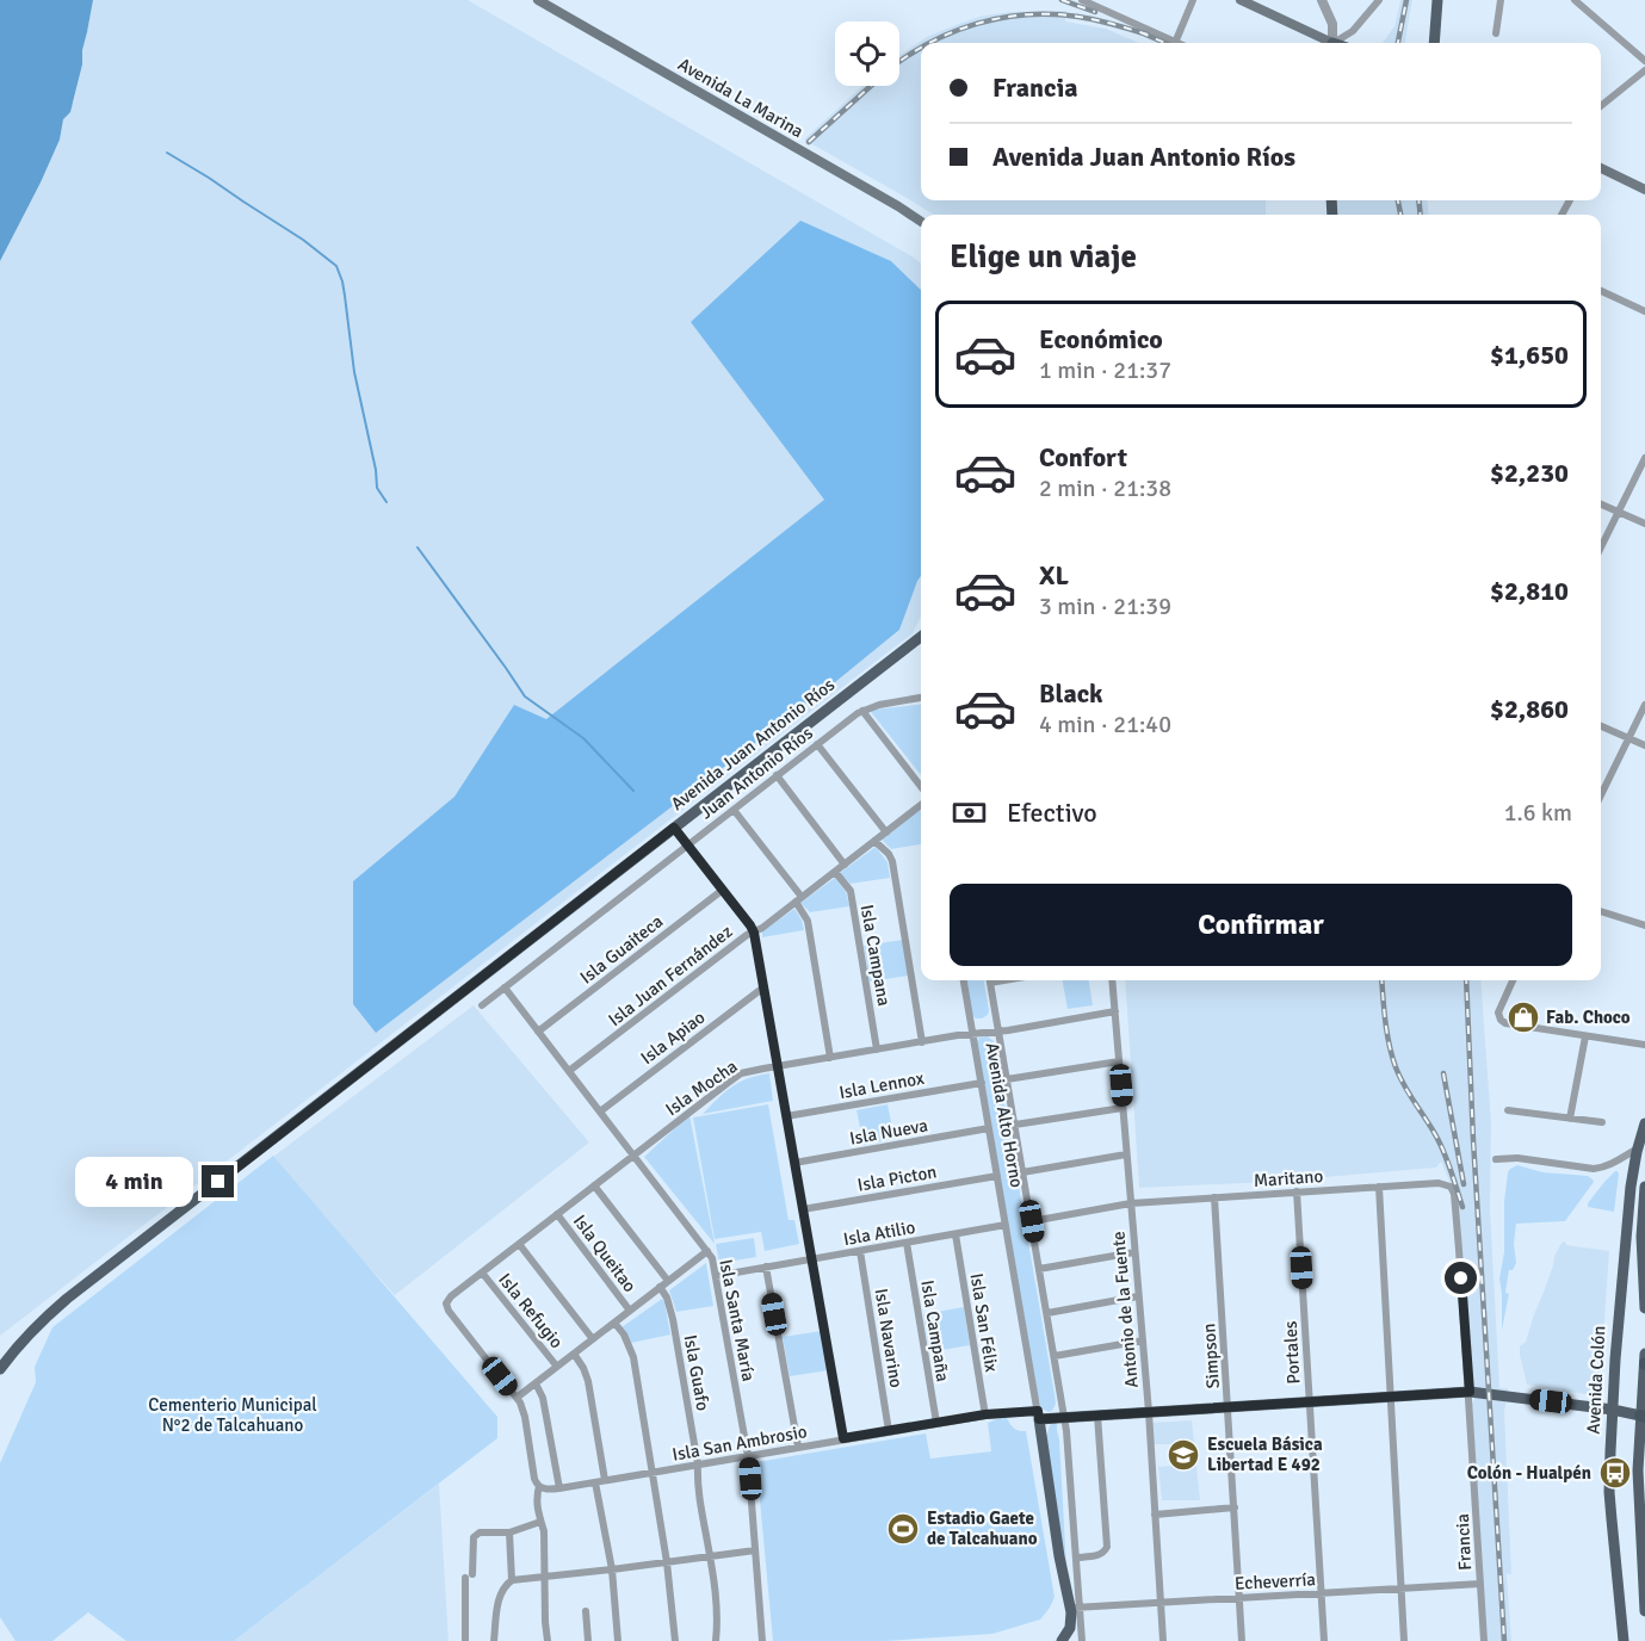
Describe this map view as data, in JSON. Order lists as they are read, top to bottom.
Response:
{
  "streets": {
    "main road": [
      "Avenida La Marina",
      "Avenida Juan Antonio Ríos",
      "Avenida Alto Horno",
      "Avenida Colón"
    ],
    "street": [
      "Juan Antonio Ríos",
      "Isla Guaiteca",
      "Isla Campana",
      "Isla Juan Fernández",
      "Isla Apiao",
      "Isla Lennox",
      "Isla Mocha",
      "Isla Nueva",
      "Isla Picton",
      "Maritano",
      "Isla Atilio",
      "Isla Queitao",
      "Antonio de la Fuente",
      "Isla Refugio",
      "Isla Santa María",
      "Isla San Félix",
      "Isla Campaña",
      "Isla Navarino",
      "Portales",
      "Simpson",
      "Isla Guafo",
      "Isla San Ambrosio",
      "Francia",
      "Echeverría"
    ]
  },
  "crossings": [
    ["Juan Antonio Ríos", "Isla Santa María"],
    ["Isla Guaiteca", "Isla Santa María"],
    ["Isla Campana", "Isla Juan Fernández"],
    ["Isla Campana", "Isla Mocha"],
    ["Isla Juan Fernández", "Isla Santa María"],
    ["Isla Apiao", "Isla Santa María"],
    ["Isla Lennox", "Avenida Alto Horno"],
    ["Isla Mocha", "Avenida Alto Horno"],
    ["Isla Mocha", "Isla Queitao"],
    ["Isla Mocha", "Antonio de la Fuente"],
    ["Isla Mocha", "Isla Refugio"],
    ["Isla Mocha", "Isla Santa María"],
    ["Avenida Alto Horno", "Isla Nueva"],
    ["Avenida Alto Horno", "Isla Picton"],
    ["Avenida Alto Horno", "Isla Atilio"],
    ["Avenida Alto Horno", "Isla San Ambrosio"],
    ["Avenida Alto Horno", "Echeverría"],
    ["Maritano", "Antonio de la Fuente"],
    ["Maritano", "Portales"],
    ["Maritano", "Simpson"],
    ["Maritano", "Francia"],
    ["Isla Atilio", "Isla Santa María"],
    ["Isla Atilio", "Isla San Félix"],
    ["Isla Atilio", "Isla Campaña"],
    ["Isla Atilio", "Isla Navarino"],
    ["Antonio de la Fuente", "Echeverría"],
    ["Isla Santa María", "Isla San Ambrosio"],
    ["Isla San Félix", "Isla San Ambrosio"],
    ["Isla Campaña", "Isla San Ambrosio"],
    ["Isla Navarino", "Isla San Ambrosio"],
    ["Portales", "Echeverría"],
    ["Simpson", "Echeverría"],
    ["Isla Guafo", "Isla San Ambrosio"],
    ["Francia", "Echeverría"]
  ],
  "parks": ["Cementerio Municipal N°2 de Talcahuano"],
  "places": {
    "shop": ["Fab. Choco"],
    "school or university": ["Escuela Básica Libertad E 492"],
    "bus stop": ["Colón - Hualpén"],
    "sports": ["Estadio Gaete de Talcahuano"]
  },
  "page": {
    "banner": ["Francia", "Avenida Juan Antonio Ríos"],
    "heading": "Elige un viaje",
    "list": [
      {
        "name": "Económico",
        "note": "1 min · 21:37",
        "value": "$1,650"
      },
      {
        "name": "Confort",
        "note": "2 min · 21:38",
        "value": "$2,230"
      },
      {
        "name": "XL",
        "note": "3 min · 21:39",
        "value": "$2,810"
      },
      {
        "name": "Black",
        "note": "4 min · 21:40",
        "value": "$2,860"
      }
    ],
    "pay": ["Efectivo", "1.6 km"],
    "buttons": "Confirmar",
    "bubble": "4 min"
  }
}
